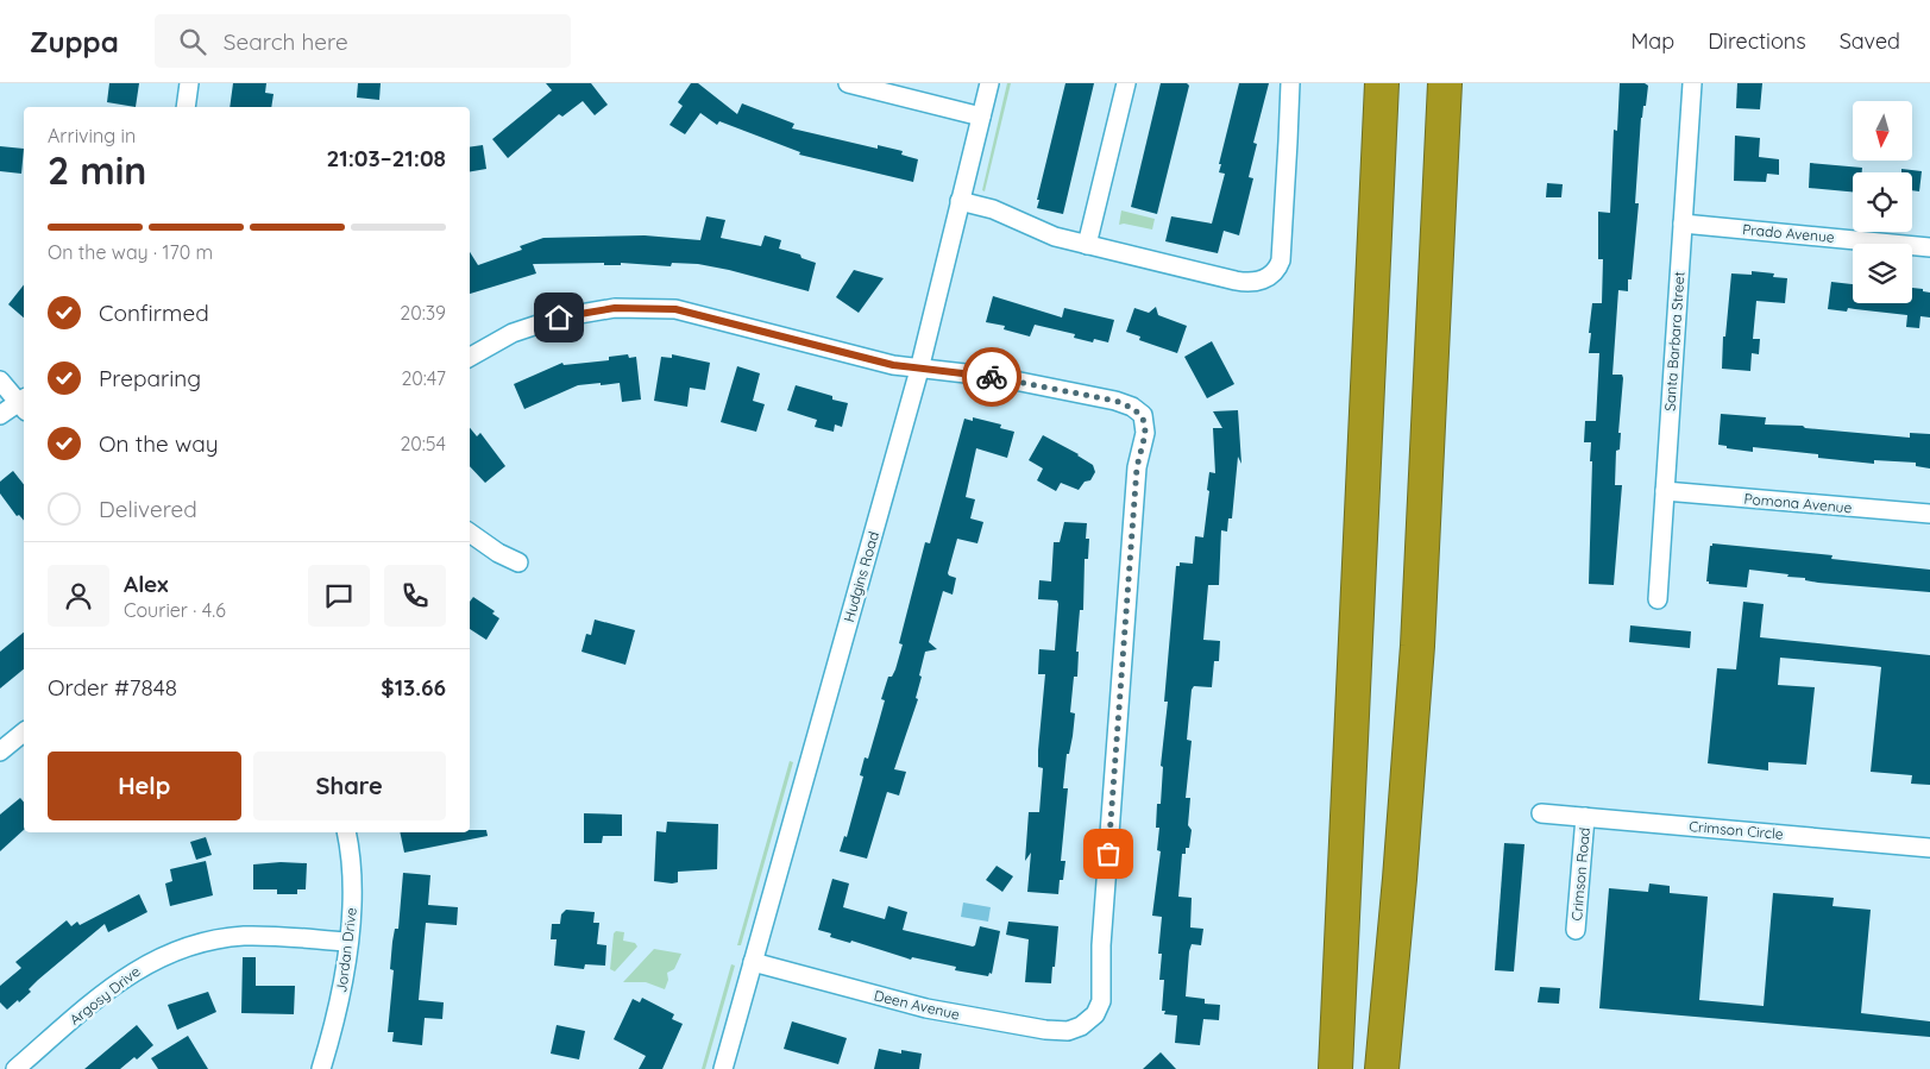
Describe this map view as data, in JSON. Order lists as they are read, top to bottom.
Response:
{
  "streets": {
    "street": [
      "Prado Avenue",
      "Santa Barbara Street",
      "Pomona Avenue",
      "Hudgins Road",
      "Crimson Circle",
      "Crimson Road",
      "Jordan Drive",
      "Argosy Drive",
      "Deen Avenue"
    ]
  },
  "crossings": [
    ["Prado Avenue", "Santa Barbara Street"],
    ["Santa Barbara Street", "Pomona Avenue"],
    ["Hudgins Road", "Deen Avenue"],
    ["Crimson Circle", "Crimson Road"],
    ["Jordan Drive", "Argosy Drive"]
  ],
  "north": "bottom",
  "page": {
    "header": "Zuppa",
    "search": "Search here",
    "nav": ["Map", "Directions", "Saved"],
    "heading": ["2 min", "Arriving in", "21:03–21:08"],
    "panel": [
      "Alex",
      "Courier · 4.6",
      "Order #7848",
      "$13.66"
    ],
    "bar": "On the way · 170 m",
    "list": [
      ["Confirmed", "20:39"],
      ["Preparing", "20:47"],
      ["On the way", "20:54"],
      "Delivered"
    ],
    "buttons": ["Help", "Share"]
  }
}
